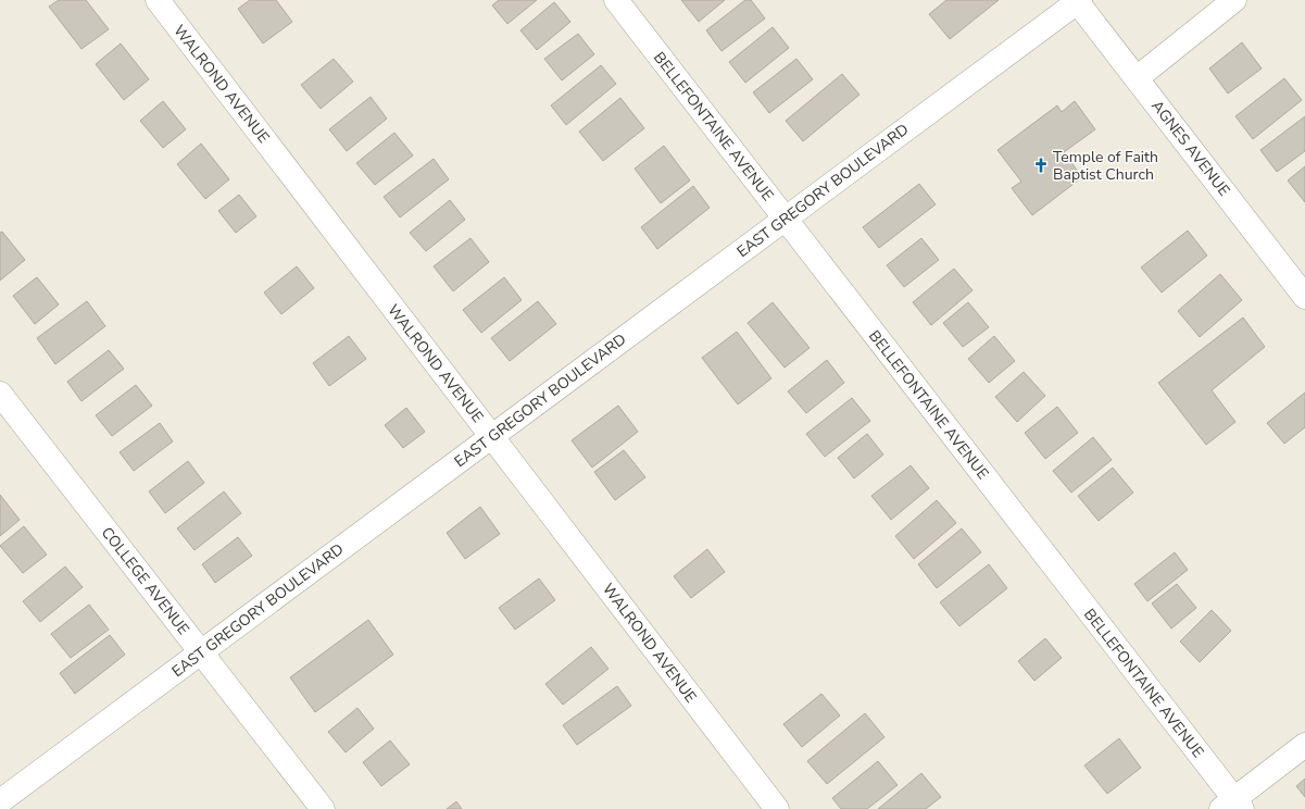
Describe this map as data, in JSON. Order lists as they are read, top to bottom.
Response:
{
  "streets": {
    "street": [
      "WALROND AVENUE",
      "BELLEFONTAINE AVENUE",
      "AGNES AVENUE",
      "EAST GREGORY BOULEVARD",
      "COLLEGE AVENUE"
    ]
  },
  "crossings": [
    ["WALROND AVENUE", "EAST GREGORY BOULEVARD"],
    ["BELLEFONTAINE AVENUE", "EAST GREGORY BOULEVARD"],
    ["AGNES AVENUE", "EAST GREGORY BOULEVARD"],
    ["EAST GREGORY BOULEVARD", "COLLEGE AVENUE"]
  ],
  "places": {
    "church": ["Temple of Faith Baptist Church"]
  }
}
